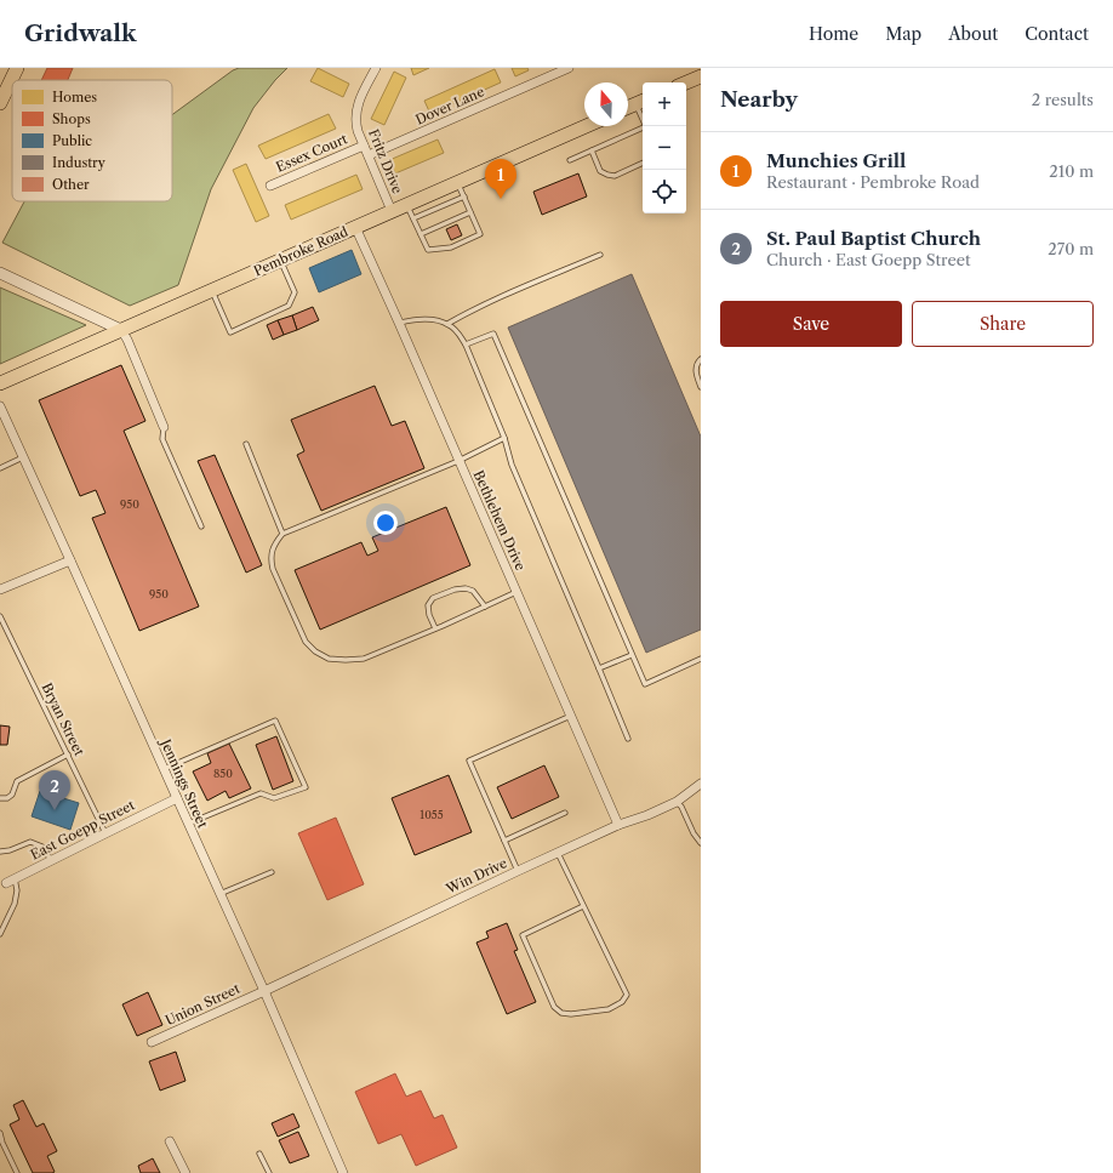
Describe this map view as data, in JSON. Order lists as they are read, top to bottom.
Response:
{
  "streets": {
    "main road": ["Pembroke Road"],
    "street": [
      "Dover Lane",
      "Essex Court",
      "Fritz Drive",
      "Bethlehem Drive",
      "Jennings Street",
      "East Goepp Street",
      "Win Drive",
      "Union Street"
    ],
    "lane": ["Bryan Street"]
  },
  "crossings": [
    ["Dover Lane", "Fritz Drive"],
    ["Essex Court", "Fritz Drive"],
    ["Fritz Drive", "Pembroke Road"],
    ["Pembroke Road", "Bethlehem Drive"],
    ["Bethlehem Drive", "Win Drive"],
    ["Bryan Street", "East Goepp Street"],
    ["Jennings Street", "East Goepp Street"],
    ["Jennings Street", "Win Drive"],
    ["Jennings Street", "Union Street"],
    ["Win Drive", "Union Street"]
  ],
  "house_numbers": [
    "950",
    "950",
    "850",
    "1055"
  ],
  "legend": [
    "Homes",
    "Shops",
    "Public",
    "Industry",
    "Other"
  ],
  "north": "top",
  "page": {
    "header": "Gridwalk",
    "nav": [
      "Home",
      "Map",
      "About",
      "Contact"
    ],
    "heading": ["Nearby", "2 results"],
    "map_buttons": ["+", "−"],
    "list": [
      {
        "mark": "1",
        "name": "Munchies Grill",
        "note": "Restaurant · Pembroke Road",
        "value": "210 m"
      },
      {
        "mark": "2",
        "name": "St. Paul Baptist Church",
        "note": "Church · East Goepp Street",
        "value": "270 m"
      }
    ],
    "pins": ["1", "2"],
    "buttons": ["Save", "Share"]
  }
}
